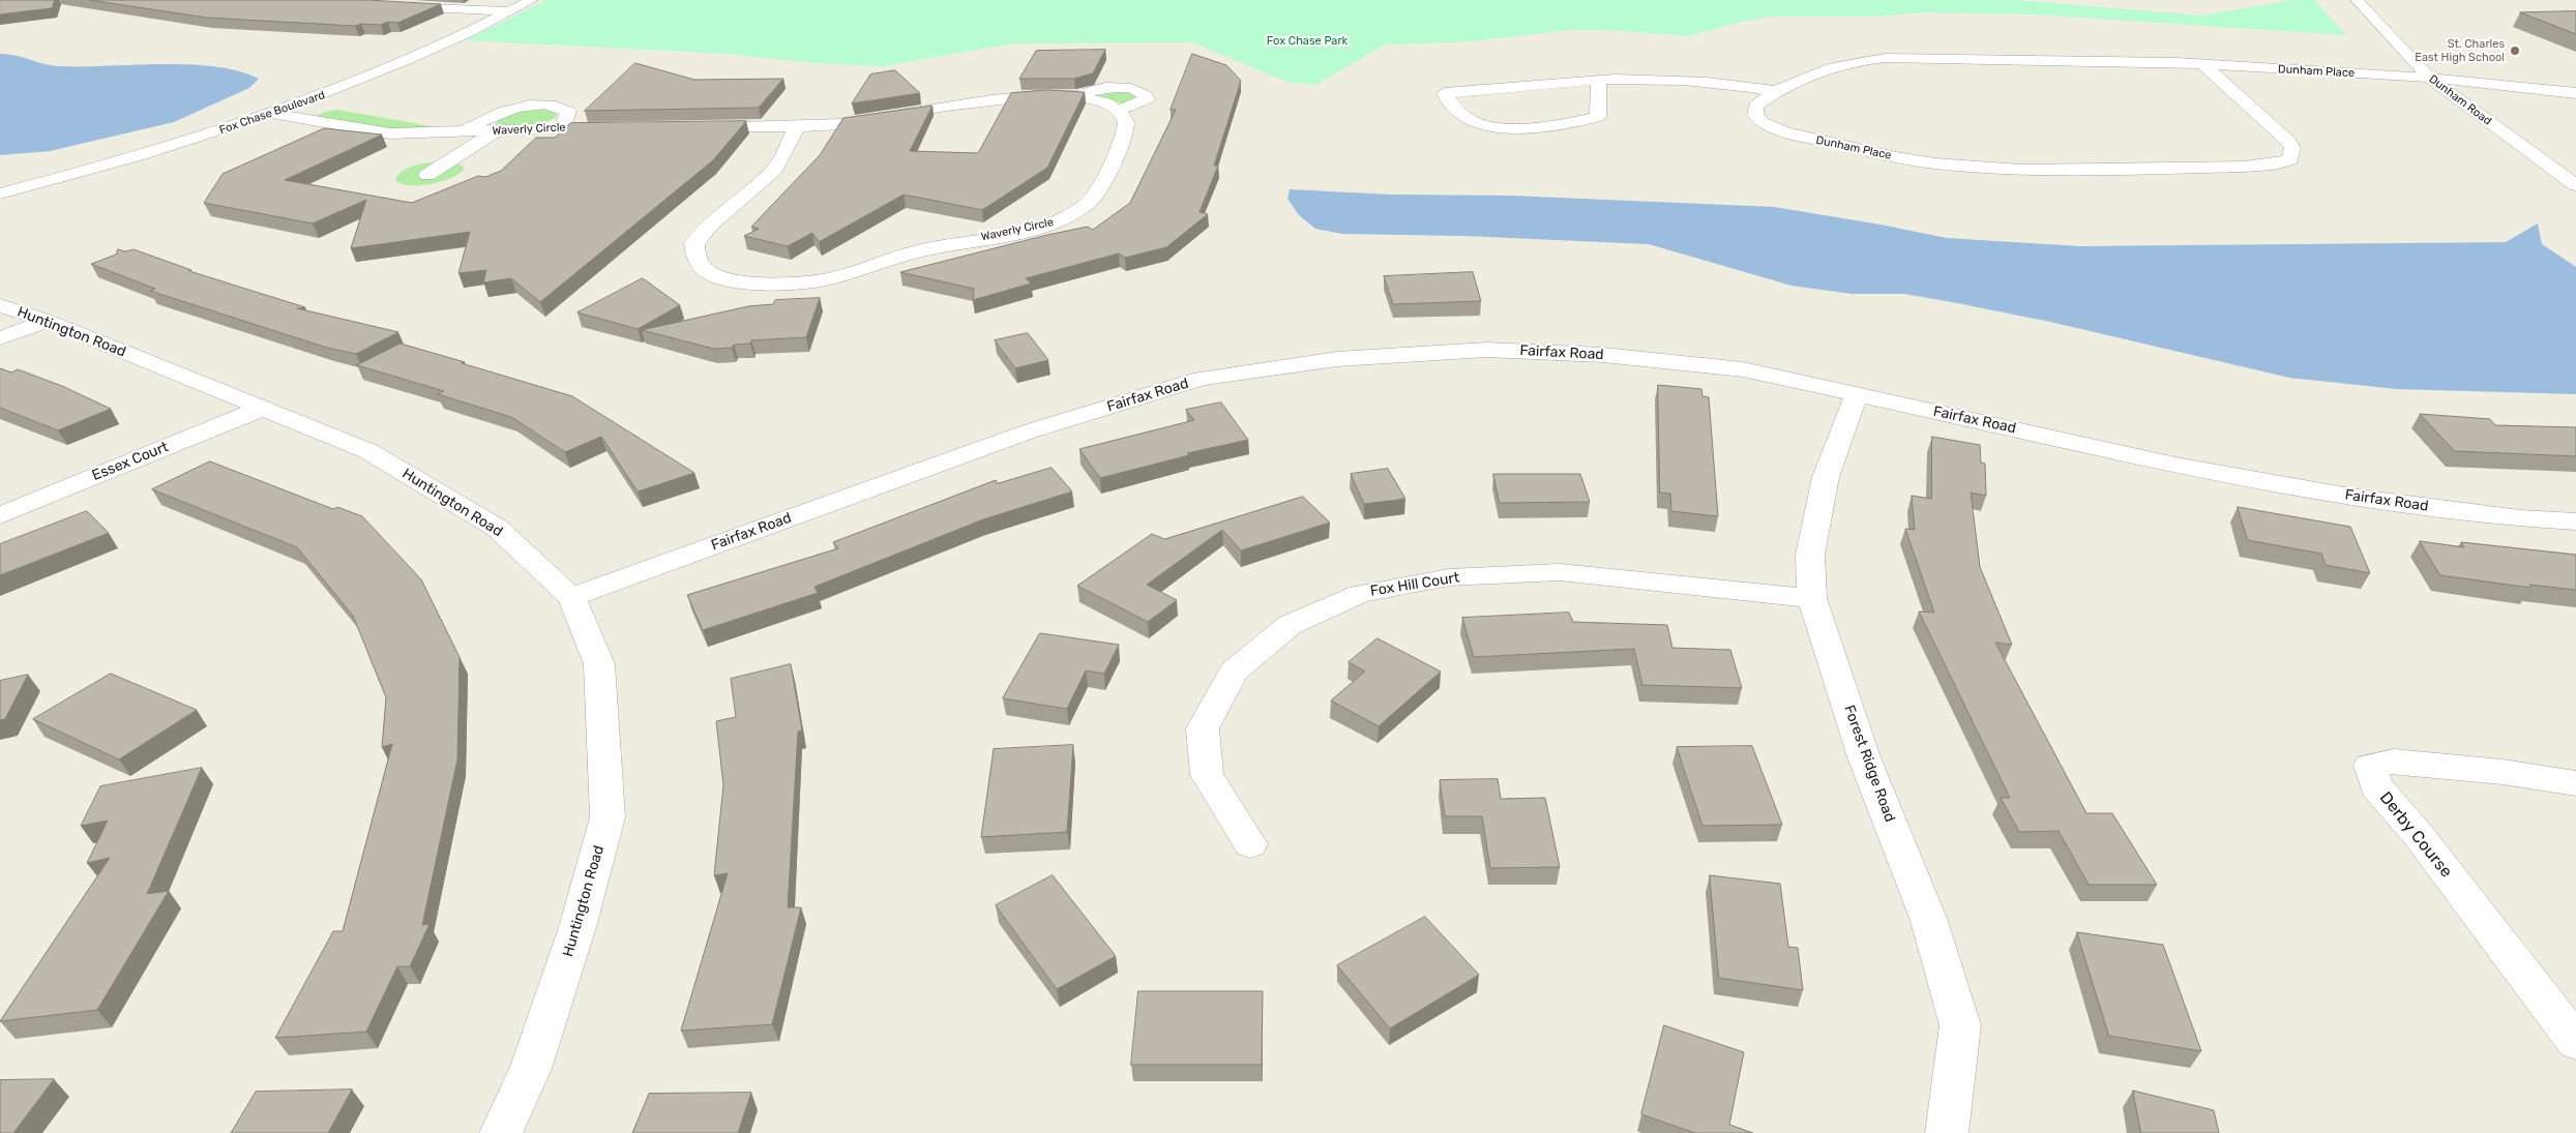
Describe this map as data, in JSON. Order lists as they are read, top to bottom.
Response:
{
  "streets": {
    "street": [
      "Dunham Place",
      "Dunham Road",
      "Fox Chase Boulevard",
      "Waverly Circle",
      "Huntington Road",
      "Fairfax Road",
      "Essex Court",
      "Fox Hill Court",
      "Forest Ridge Road",
      "Derby Course"
    ]
  },
  "crossings": [
    ["Dunham Place", "Dunham Road"],
    ["Fox Chase Boulevard", "Waverly Circle"],
    ["Huntington Road", "Fairfax Road"],
    ["Huntington Road", "Essex Court"],
    ["Fairfax Road", "Forest Ridge Road"],
    ["Fox Hill Court", "Forest Ridge Road"]
  ],
  "parks": ["Fox Chase Park"],
  "places": ["St. Charles East High School"]
}
